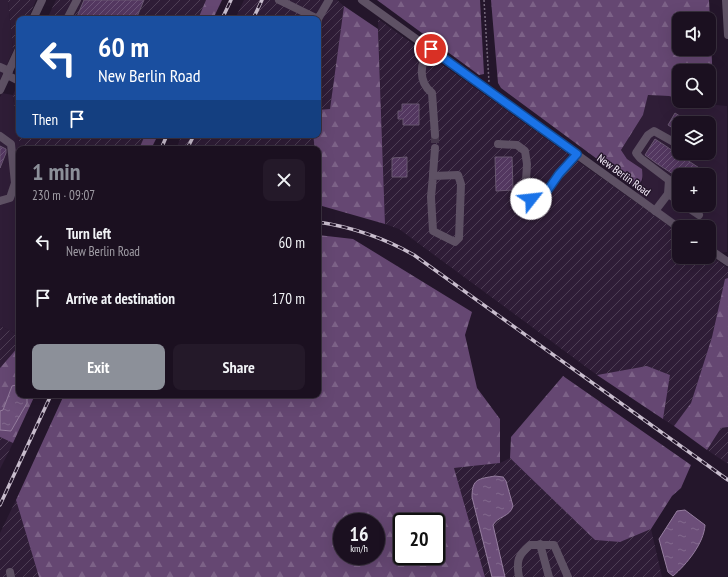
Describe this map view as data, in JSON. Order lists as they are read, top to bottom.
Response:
{
  "streets": {
    "street": ["New Berlin Road"]
  },
  "page": {
    "map_buttons": ["+", "−"],
    "turn": ["60 m", "New Berlin Road"],
    "then": "Then",
    "heading": ["1 min", "230 m · 09:07"],
    "list": [
      {
        "name": "Turn left",
        "note": "New Berlin Road",
        "value": "60 m"
      },
      {
        "name": "Arrive at destination",
        "value": "170 m"
      }
    ],
    "buttons": ["Exit", "Share"],
    "speed": "16 km/h",
    "limit": "20"
  }
}
